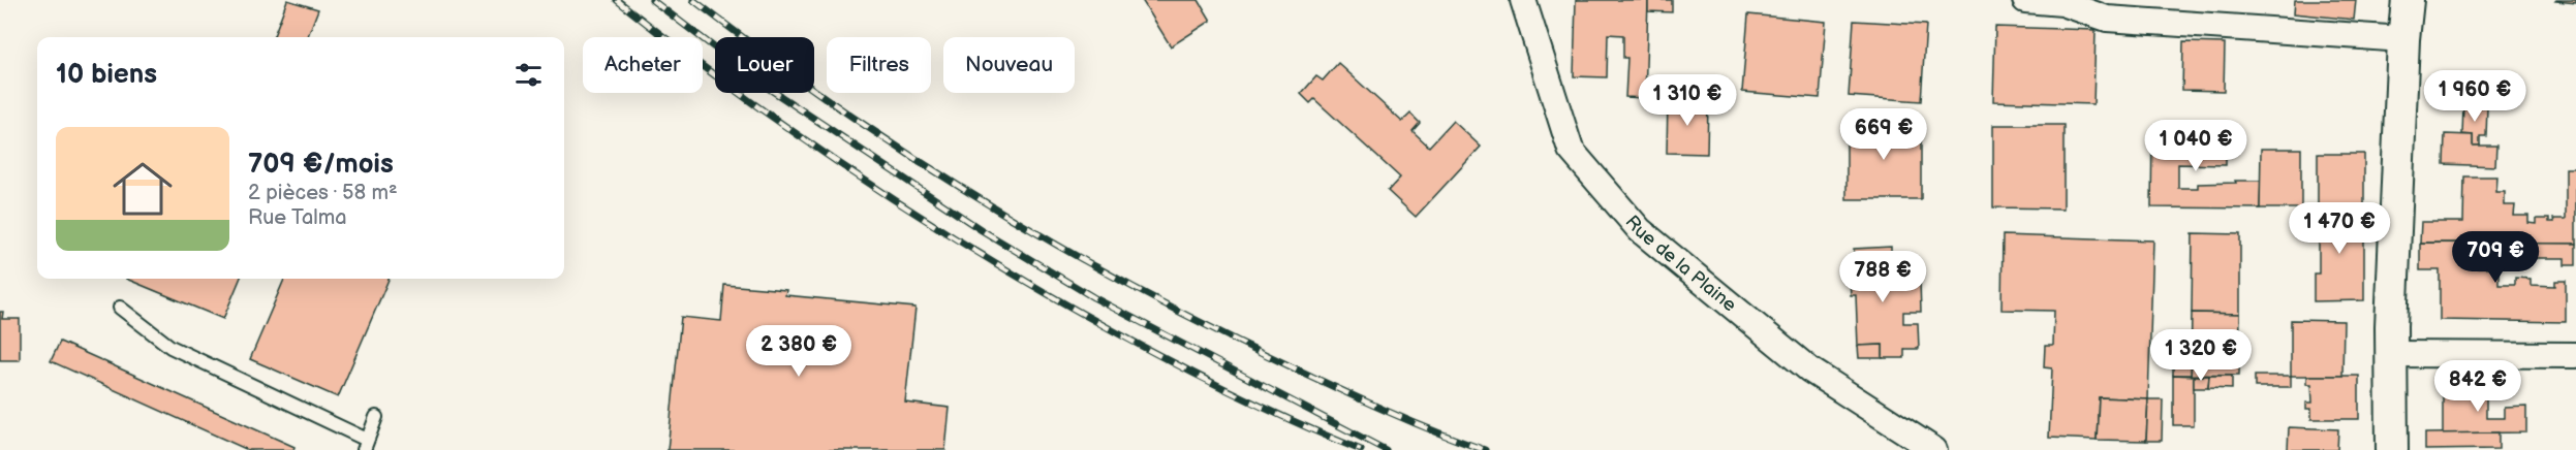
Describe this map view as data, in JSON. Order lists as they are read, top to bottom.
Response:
{
  "streets": {
    "street": ["Rue de la Plaine"]
  },
  "page": {
    "chip": [
      "Acheter",
      "Louer",
      "Filtres",
      "Nouveau"
    ],
    "heading": "10 biens",
    "price": [
      "1 960 €",
      "1 310 €",
      "669 €",
      "1 040 €",
      "1 470 €",
      "709 €",
      "788 €",
      "2 380 €",
      "1 320 €",
      "842 €"
    ],
    "list": [
      {
        "name": "709 €/mois",
        "note": "2 pièces · 58 m² · Rue Talma"
      }
    ]
  }
}
